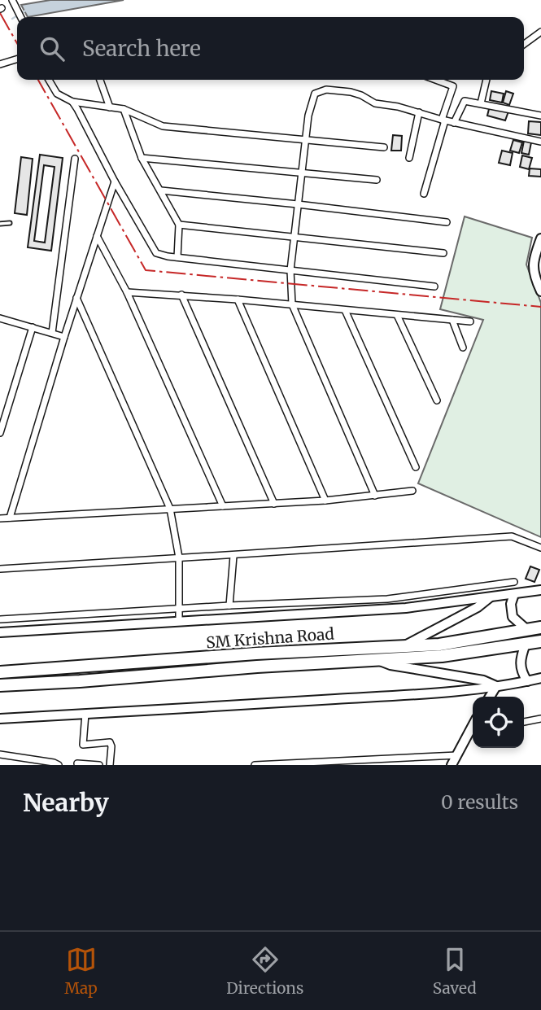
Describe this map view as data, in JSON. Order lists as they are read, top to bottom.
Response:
{
  "streets": {
    "highway": ["SM Krishna Road"]
  },
  "page": {
    "search": "Search here",
    "heading": ["Nearby", "0 results"],
    "nav": ["Map", "Directions", "Saved"]
  }
}
